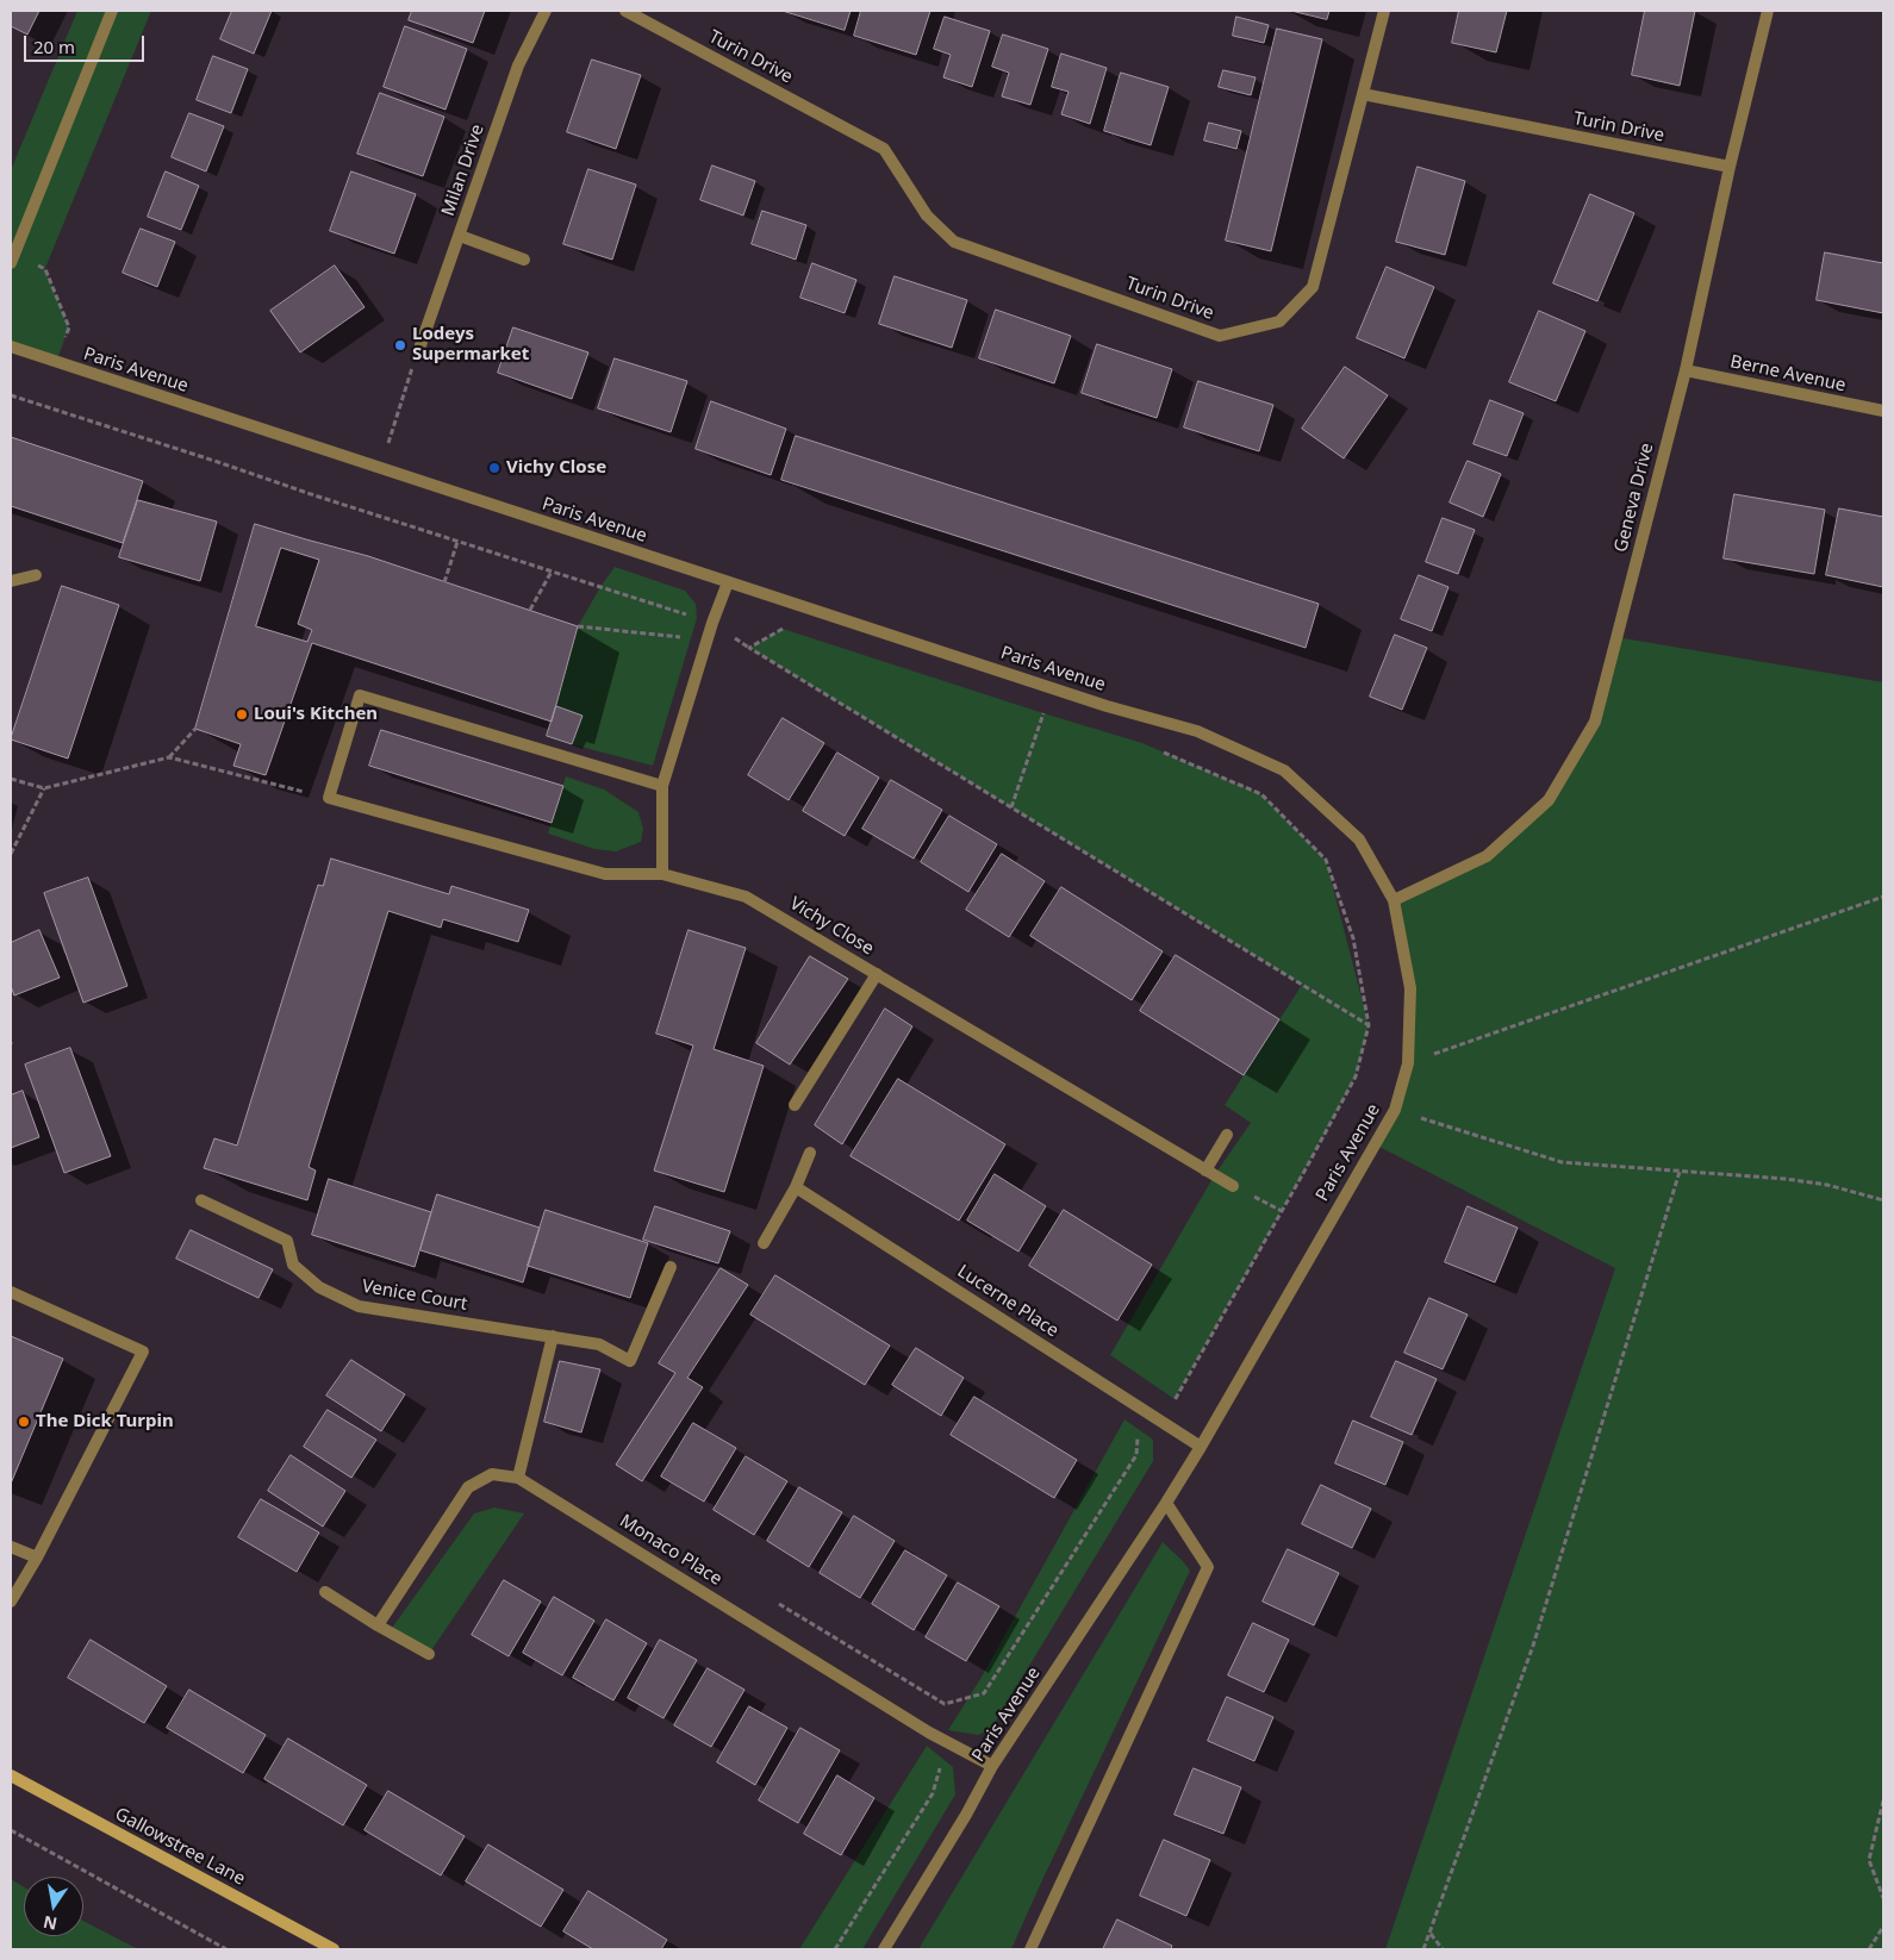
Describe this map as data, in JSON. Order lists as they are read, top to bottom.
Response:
{
  "streets": {
    "street": [
      "Turin Drive",
      "Milan Drive",
      "Paris Avenue",
      "Berne Avenue",
      "Geneva Drive",
      "Vichy Close",
      "Venice Court",
      "Lucerne Place",
      "Monaco Place",
      "Gallowstree Lane"
    ]
  },
  "crossings": [
    ["Turin Drive", "Geneva Drive"],
    ["Paris Avenue", "Geneva Drive"],
    ["Paris Avenue", "Lucerne Place"],
    ["Paris Avenue", "Monaco Place"],
    ["Berne Avenue", "Geneva Drive"]
  ],
  "places": [
    "Lodeys Supermarket",
    "Vichy Close",
    "Loui's Kitchen",
    "The Dick Turpin"
  ],
  "scale_bar": "20 m",
  "north": "bottom"
}
